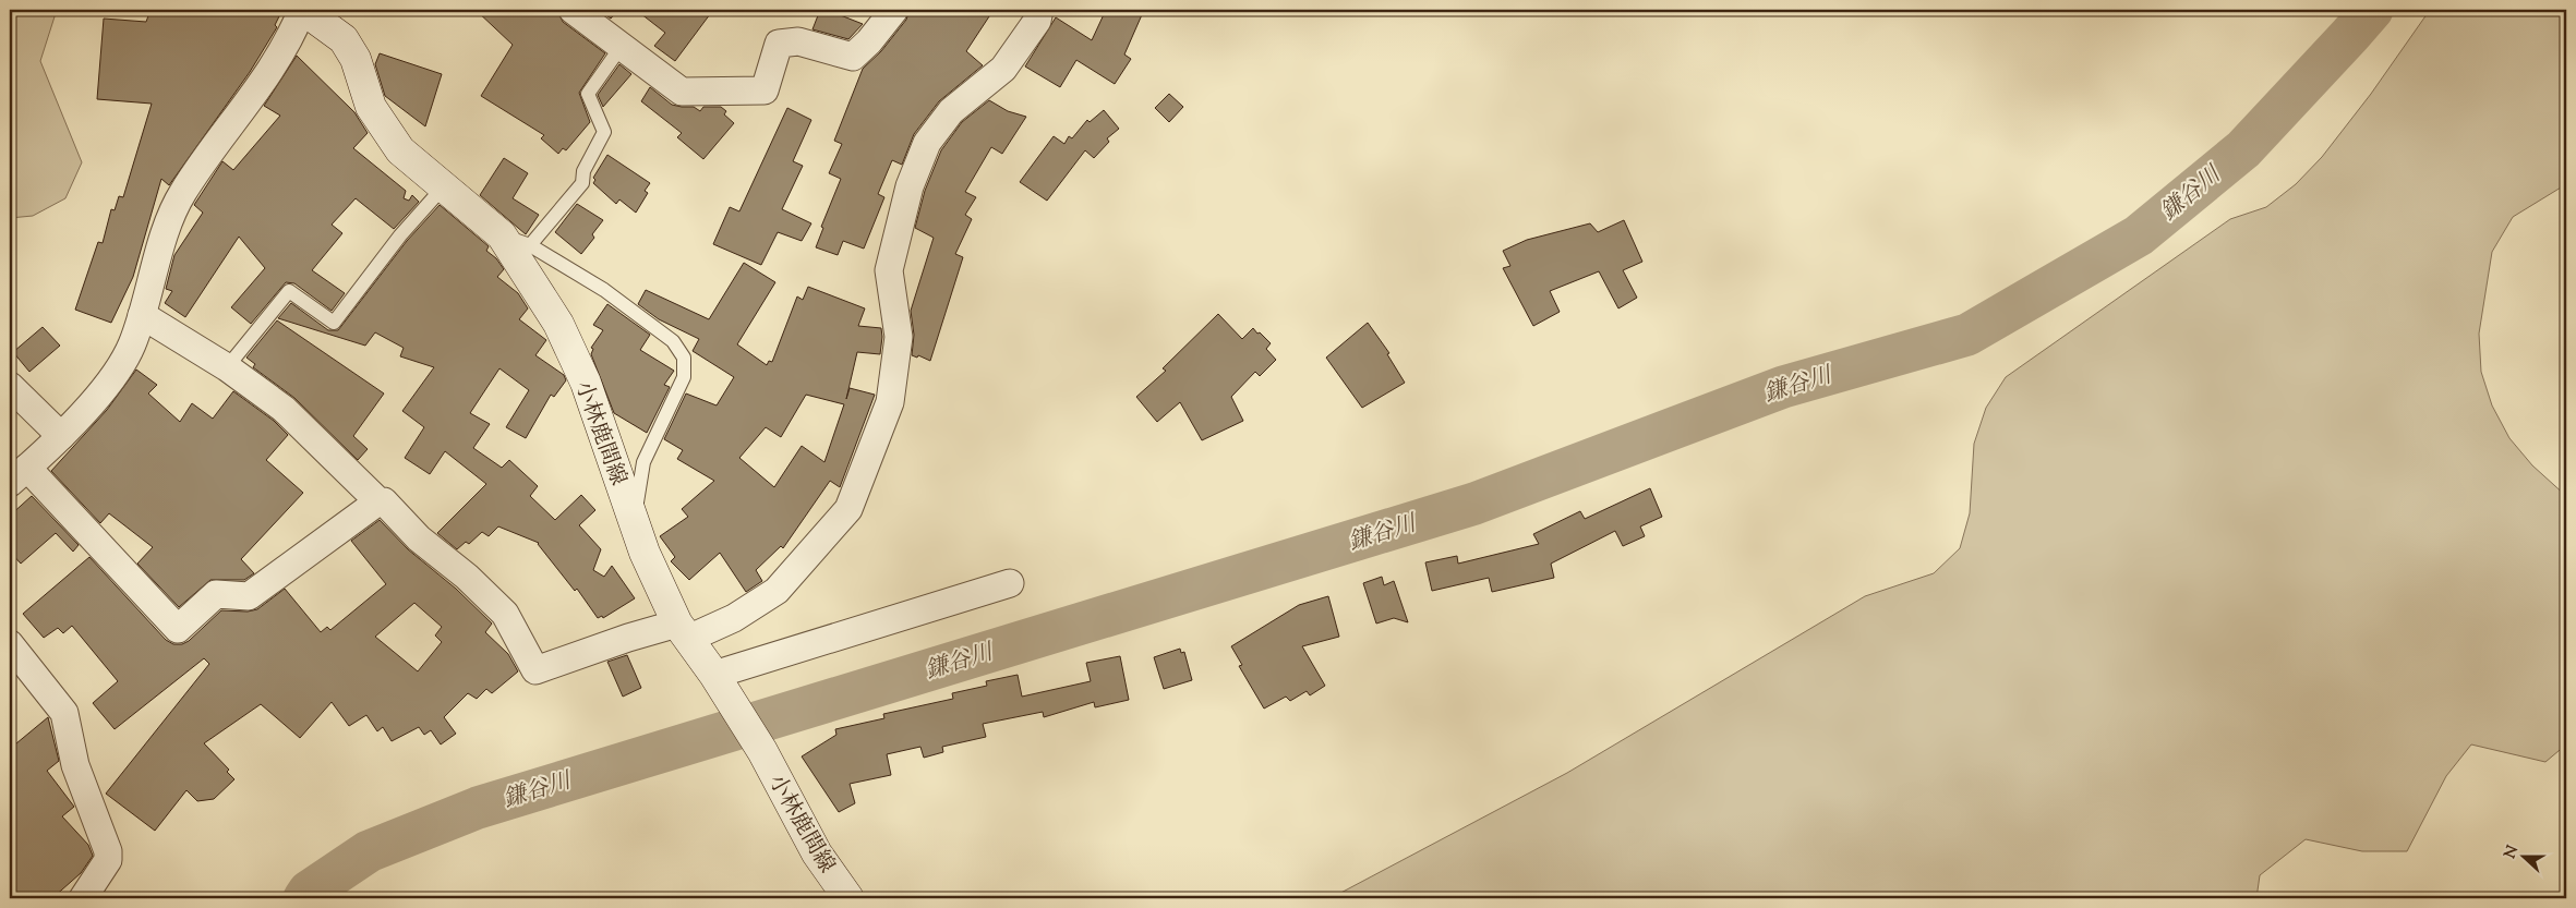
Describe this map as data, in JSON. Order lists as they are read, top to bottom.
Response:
{
  "streets": {
    "main road": ["小林鹿間線"]
  },
  "water": ["鎌谷川"],
  "north": "left"
}
